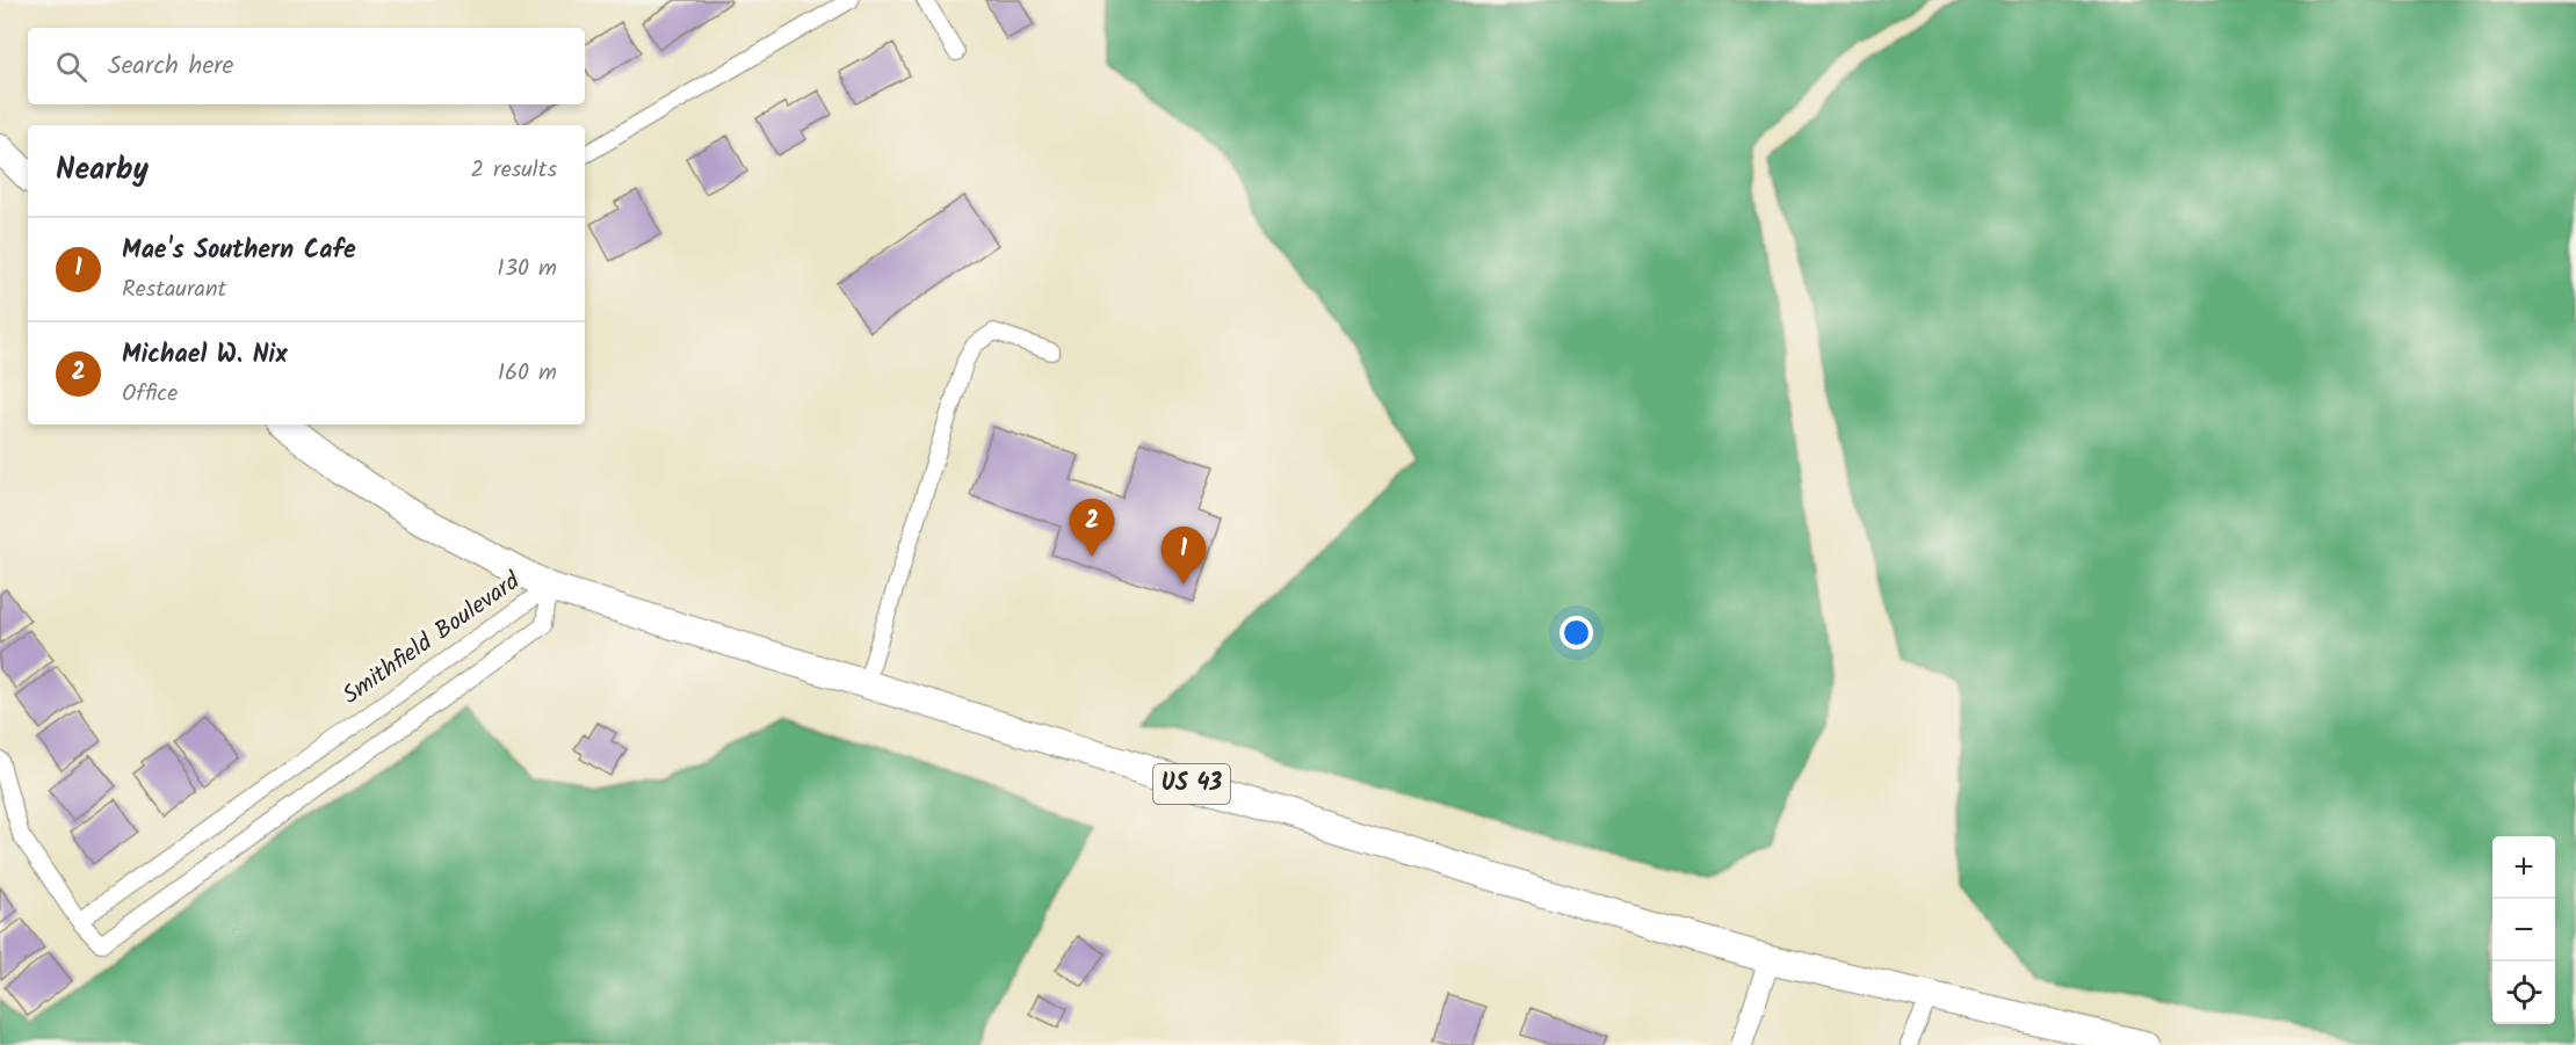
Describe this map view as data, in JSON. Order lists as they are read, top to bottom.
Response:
{
  "streets": {
    "highway": ["US 43"],
    "street": ["Smithfield Boulevard"]
  },
  "crossings": [
    ["Smithfield Boulevard", "US 43"]
  ],
  "page": {
    "search": "Search here",
    "heading": ["Nearby", "2 results"],
    "list": [
      {
        "mark": "1",
        "name": "Mae's Southern Cafe",
        "note": "Restaurant",
        "value": "130 m"
      },
      {
        "mark": "2",
        "name": "Michael W. Nix",
        "note": "Office",
        "value": "160 m"
      }
    ],
    "pins": ["2", "1"],
    "map_buttons": ["+", "−"]
  }
}
